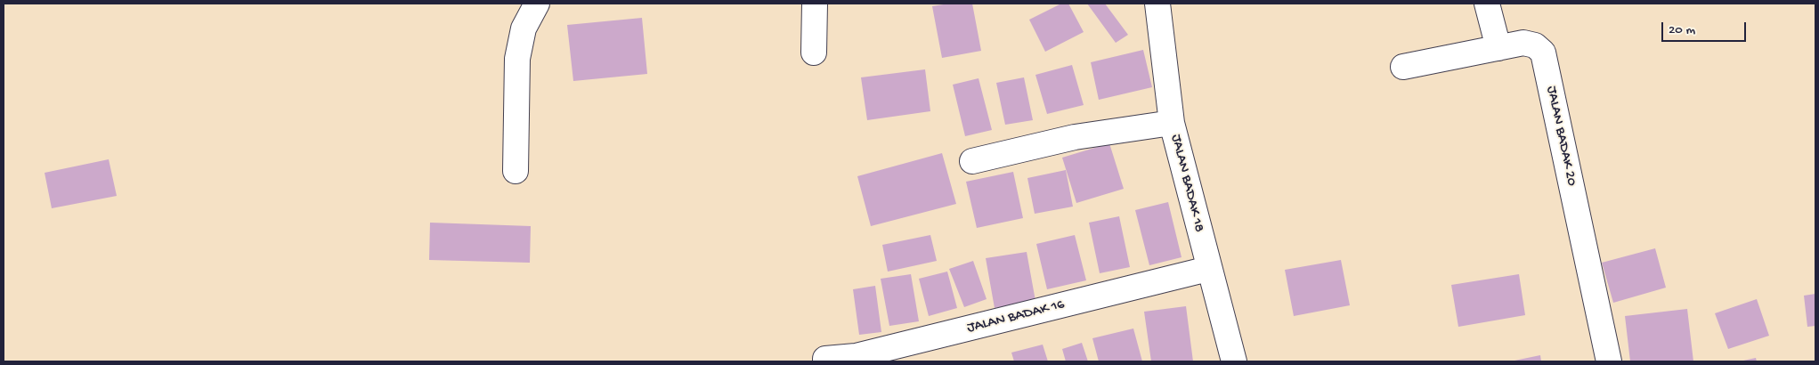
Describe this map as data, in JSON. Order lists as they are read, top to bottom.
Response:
{
  "streets": {
    "street": ["JALAN BADAK 20", "JALAN BADAK 18", "JALAN BADAK 16"]
  },
  "crossings": [
    ["JALAN BADAK 18", "JALAN BADAK 16"]
  ],
  "scale_bar": "20 m"
}
